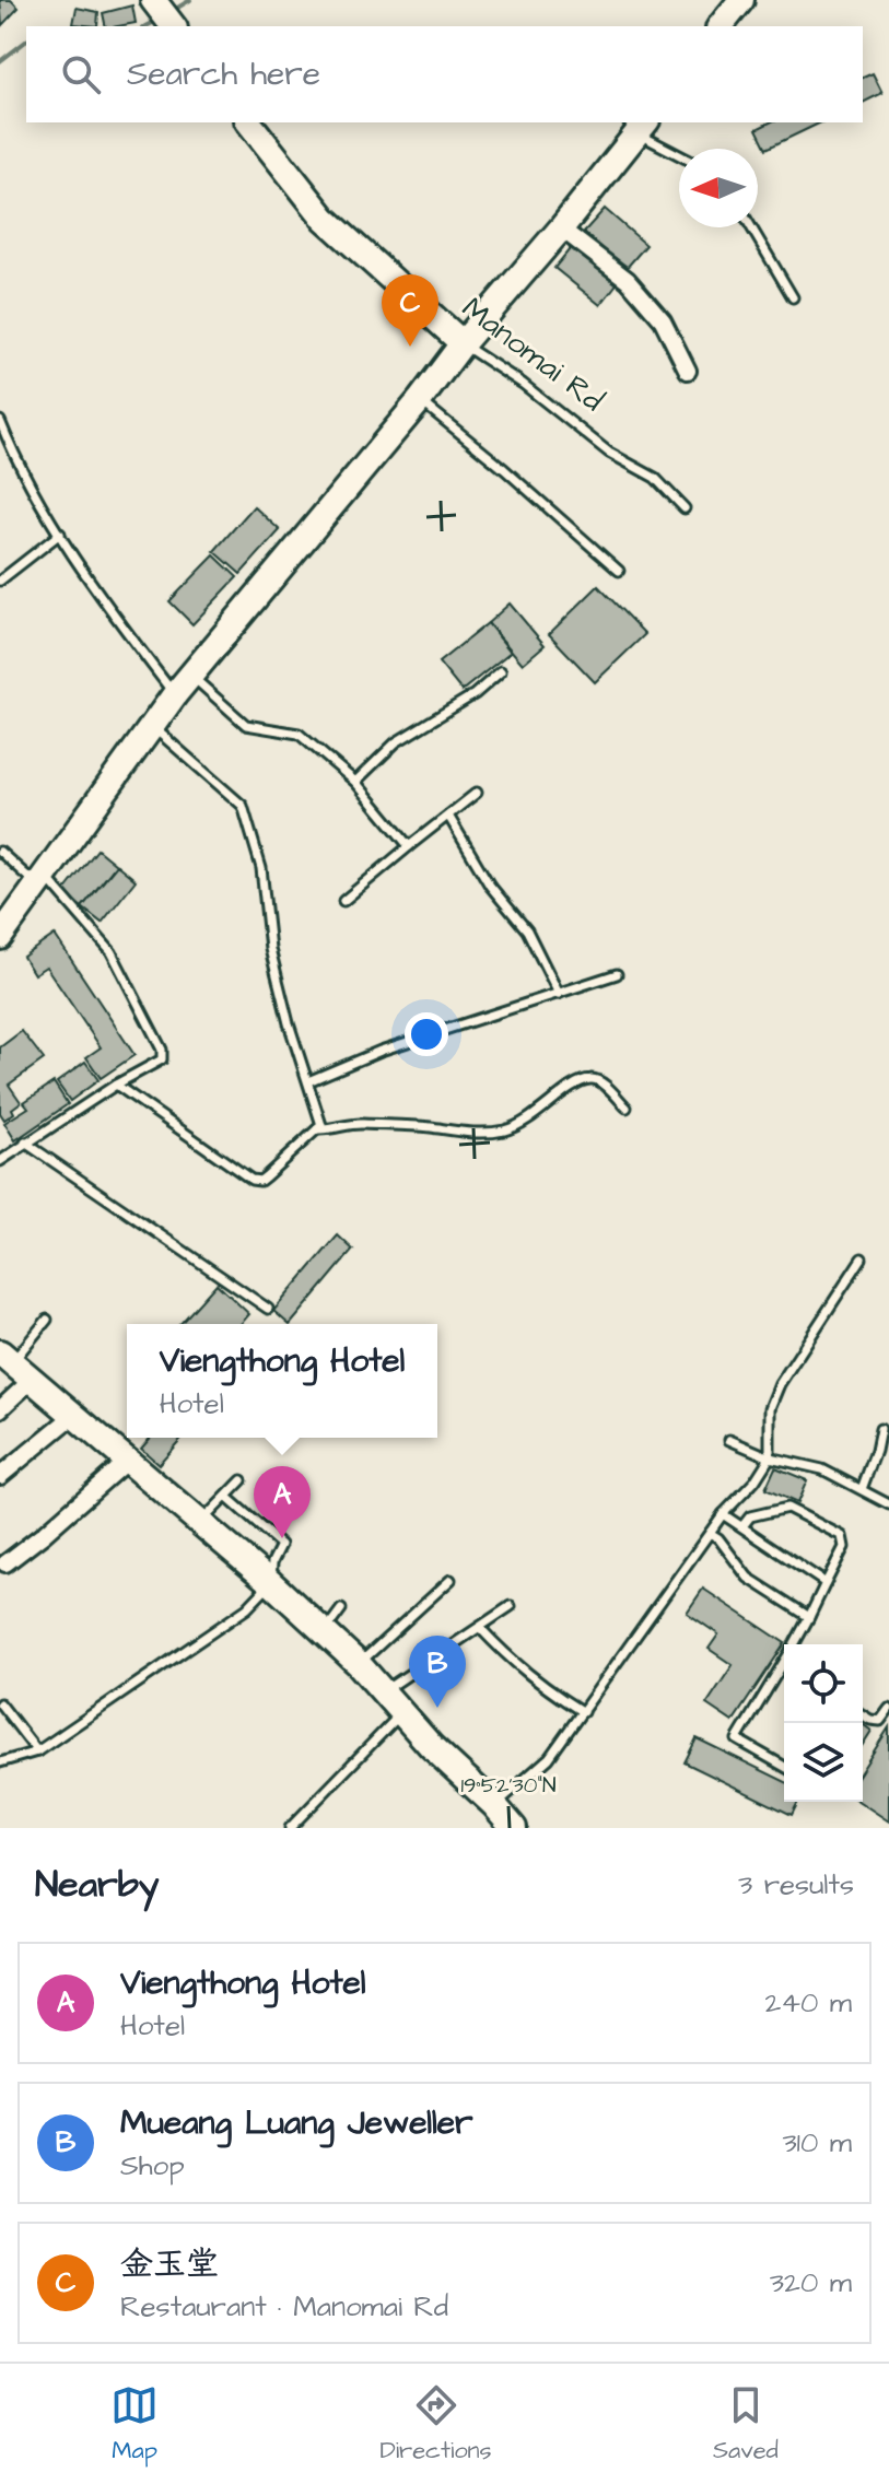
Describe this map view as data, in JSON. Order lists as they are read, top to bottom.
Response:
{
  "streets": {
    "street": ["Manomai Rd"]
  },
  "north": "left",
  "page": {
    "search": "Search here",
    "pins": ["C", "A", "B"],
    "popup": ["Viengthong Hotel", "Hotel"],
    "heading": ["Nearby", "3 results"],
    "list": [
      {
        "mark": "A",
        "name": "Viengthong Hotel",
        "note": "Hotel",
        "value": "240 m"
      },
      {
        "mark": "B",
        "name": "Mueang Luang Jeweller",
        "note": "Shop",
        "value": "310 m"
      },
      {
        "mark": "C",
        "name": "金玉堂",
        "note": "Restaurant · Manomai Rd",
        "value": "320 m"
      }
    ],
    "nav": ["Map", "Directions", "Saved"]
  },
  "coordinates": ["19°52'30\"N"]
}
